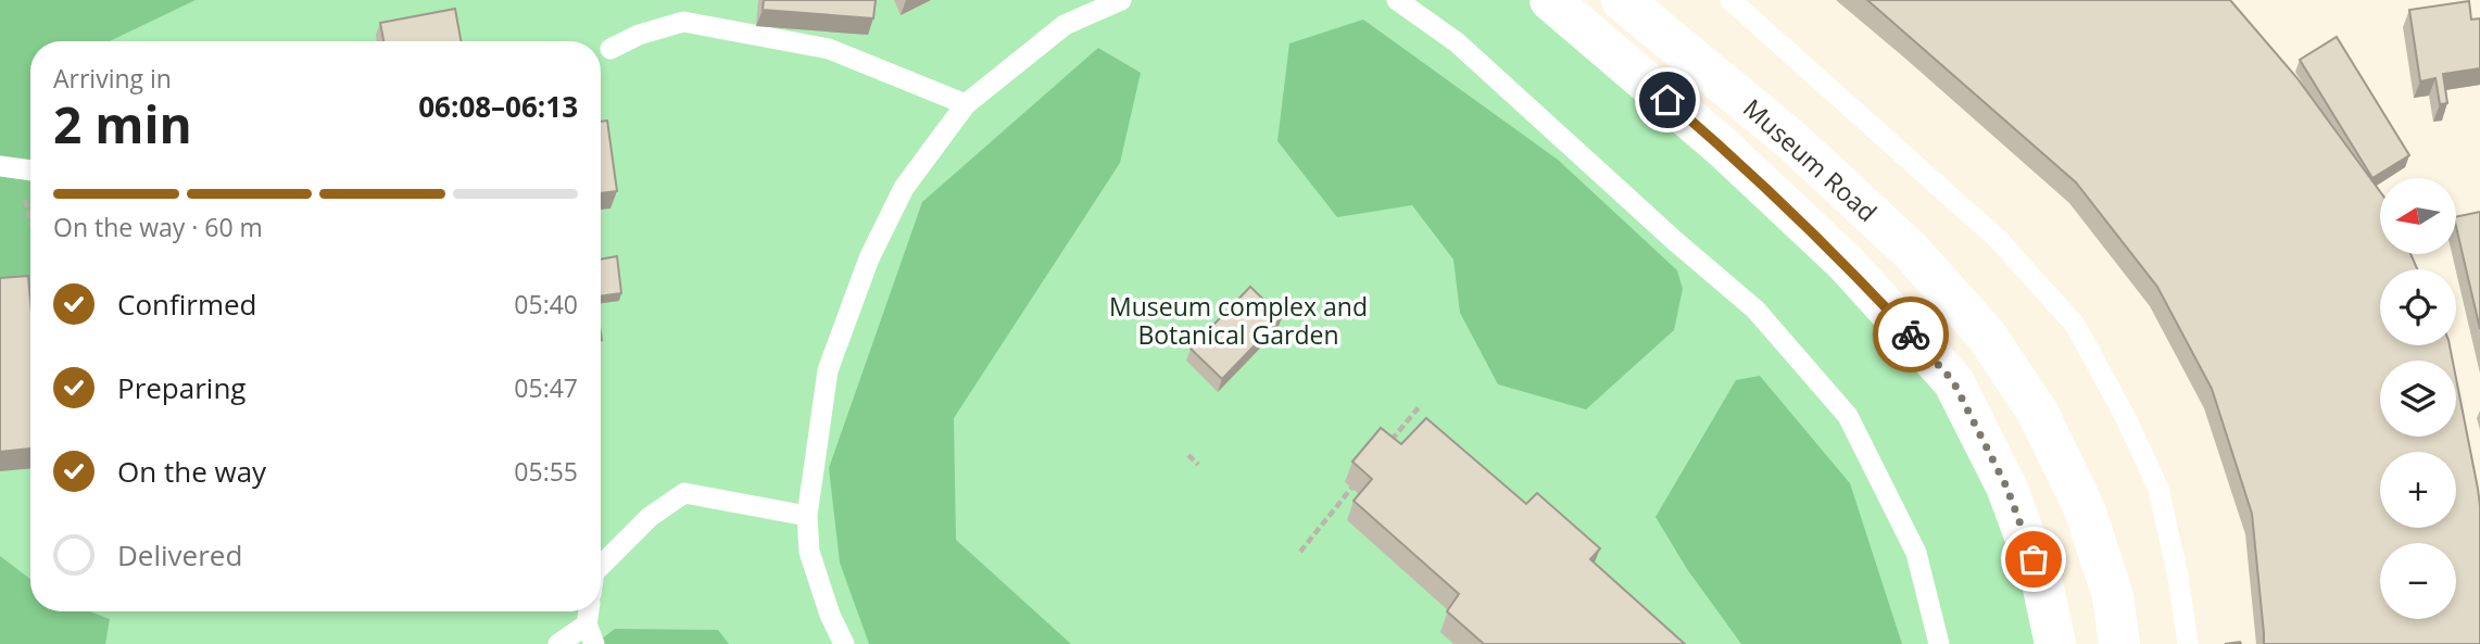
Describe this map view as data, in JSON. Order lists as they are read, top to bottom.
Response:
{
  "streets": {
    "main road": ["Museum Road"]
  },
  "parks": ["Museum complex and Botanical Garden"],
  "north": "left",
  "page": {
    "heading": ["2 min", "Arriving in", "06:08–06:13"],
    "bar": "On the way · 60 m",
    "map_buttons": ["+", "−"],
    "list": [
      ["Confirmed", "05:40"],
      ["Preparing", "05:47"],
      ["On the way", "05:55"],
      "Delivered"
    ]
  }
}
